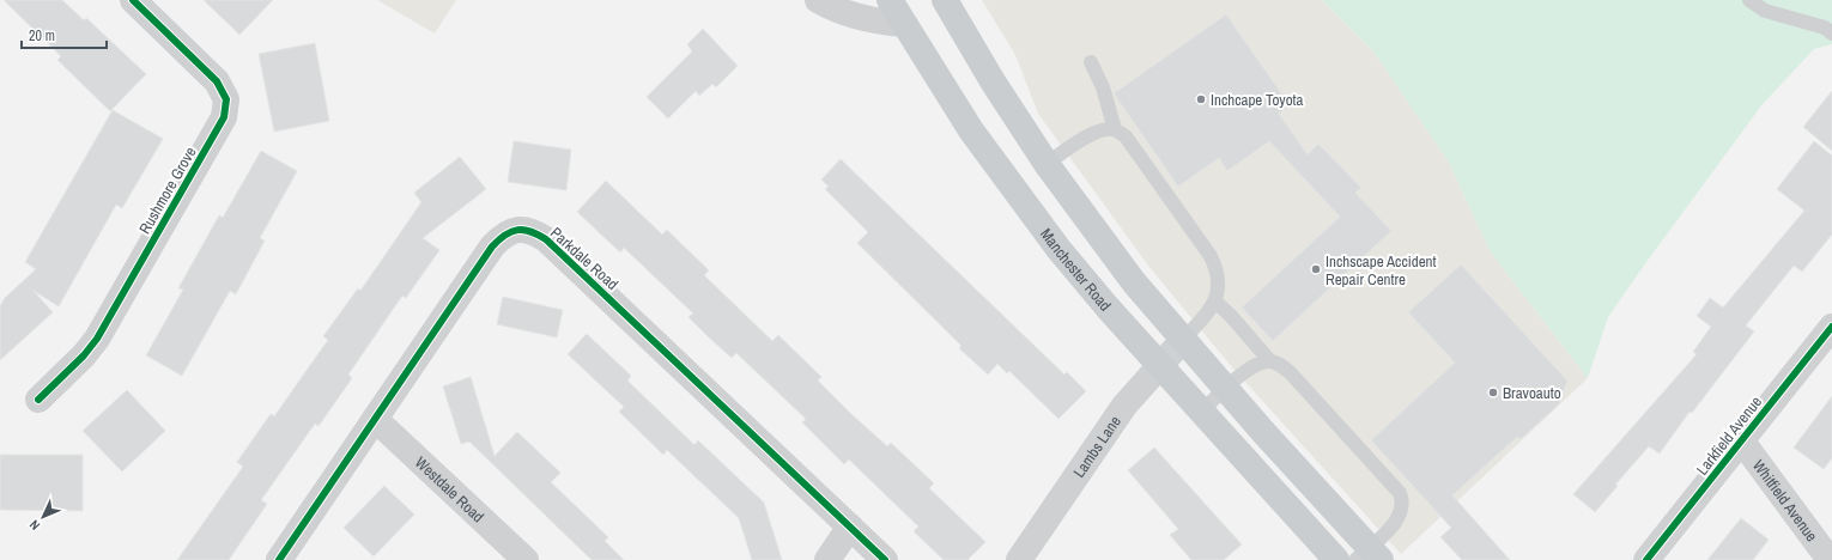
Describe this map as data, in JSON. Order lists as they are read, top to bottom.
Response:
{
  "streets": {
    "main road": ["Manchester Road"],
    "street": [
      "Rushmore Grove",
      "Parkdale Road",
      "Larkfield Avenue",
      "Lambs Lane",
      "Westdale Road",
      "Whitfield Avenue"
    ]
  },
  "crossings": [
    ["Parkdale Road", "Westdale Road"],
    ["Manchester Road", "Lambs Lane"],
    ["Larkfield Avenue", "Whitfield Avenue"]
  ],
  "places": ["Inchcape Toyota", "Inchscape Accident Repair Centre", "Bravoauto"],
  "scale_bar": "20 m",
  "north": "bottom left"
}
